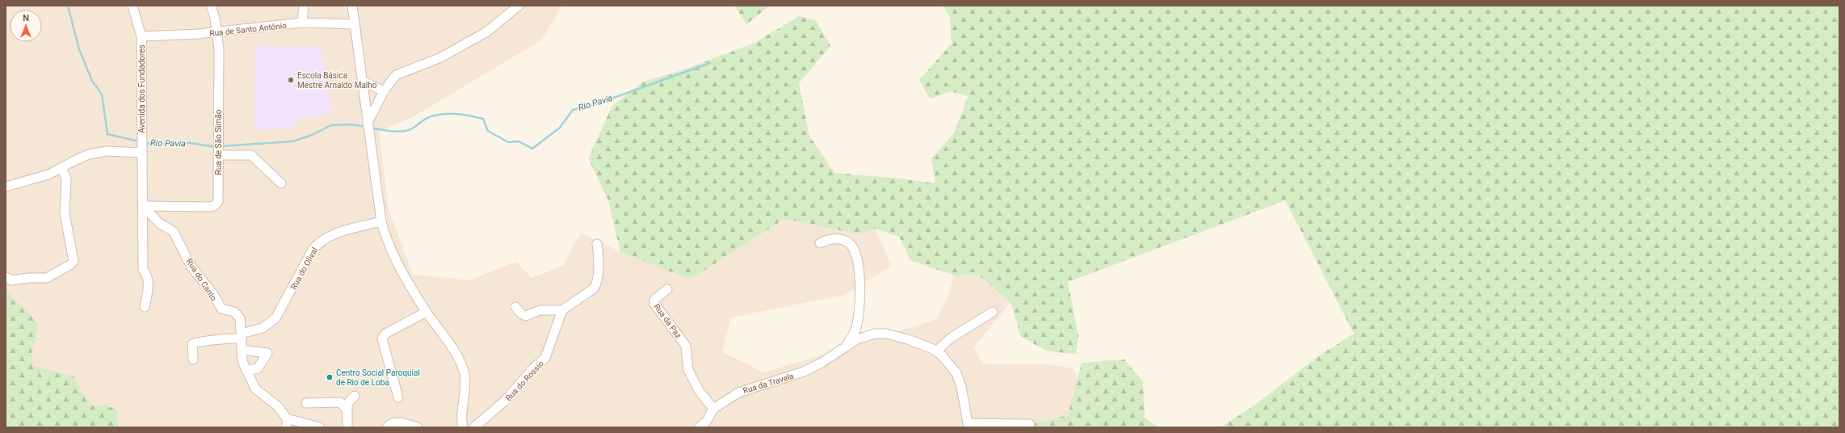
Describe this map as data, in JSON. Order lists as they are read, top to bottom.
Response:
{
  "streets": {
    "street": [
      "Rua de Santo António",
      "Avenida dos Fundadores",
      "Rua de São Simão",
      "Rua do Olival",
      "Rua do Canto",
      "Rua da Paz",
      "Rua do Rossio",
      "Rua da Travela"
    ]
  },
  "crossings": [
    ["Rua de Santo António", "Avenida dos Fundadores"],
    ["Rua de Santo António", "Rua de São Simão"],
    ["Avenida dos Fundadores", "Rua de São Simão"],
    ["Avenida dos Fundadores", "Rua do Canto"],
    ["Rua de São Simão", "Rua do Canto"],
    ["Rua do Olival", "Rua do Canto"],
    ["Rua da Paz", "Rua da Travela"]
  ],
  "water": ["Rio Pavia"],
  "places": ["Escola Básica Mestre Arnaldo Malho", "Centro Social Paroquial de Rio de Loba"],
  "north": "top"
}
